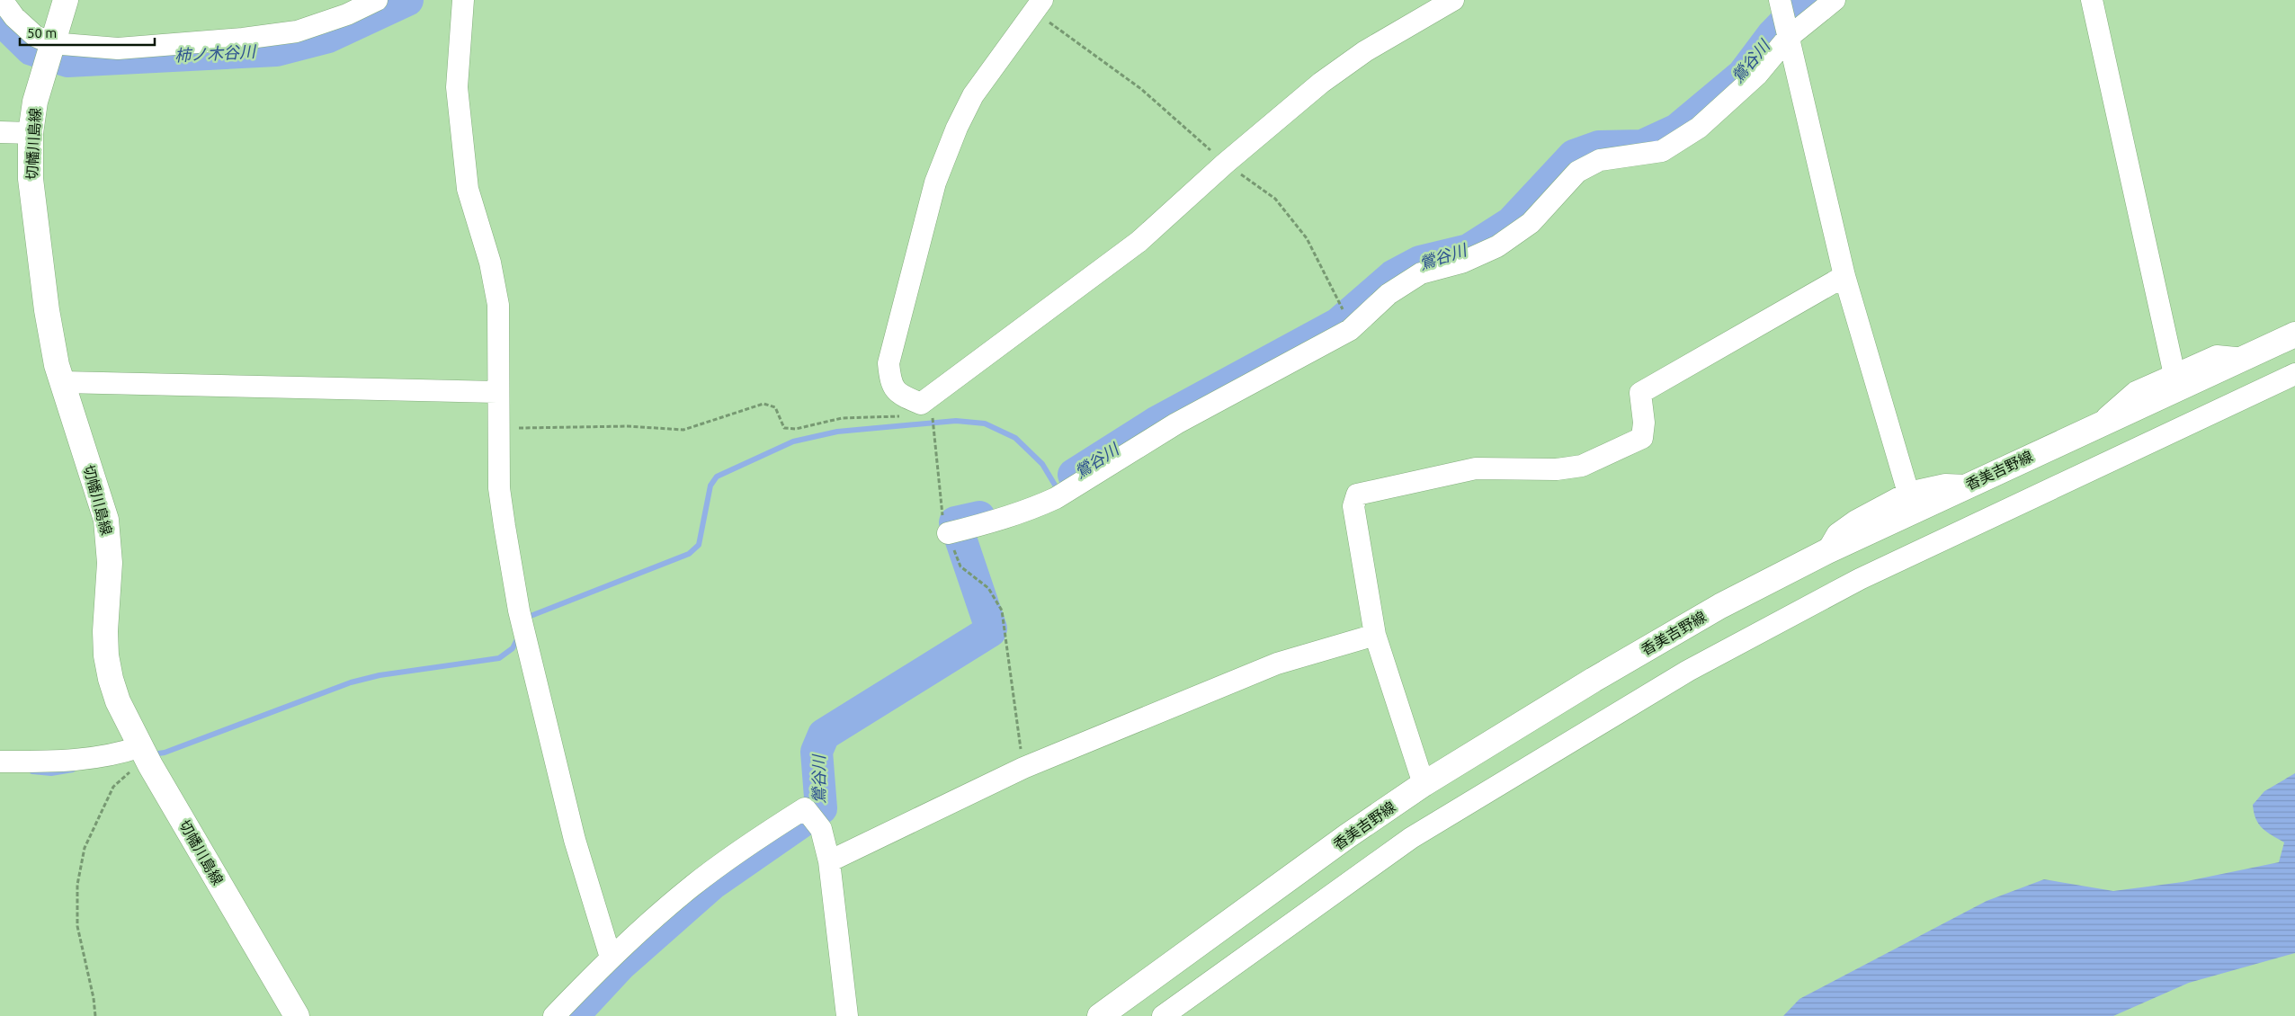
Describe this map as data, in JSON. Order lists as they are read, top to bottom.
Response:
{
  "streets": {
    "main road": ["切幡川島線", "香美吉野線"]
  },
  "water": ["柿ノ木谷川", "鶯谷川"],
  "scale_bar": "50 m"
}
